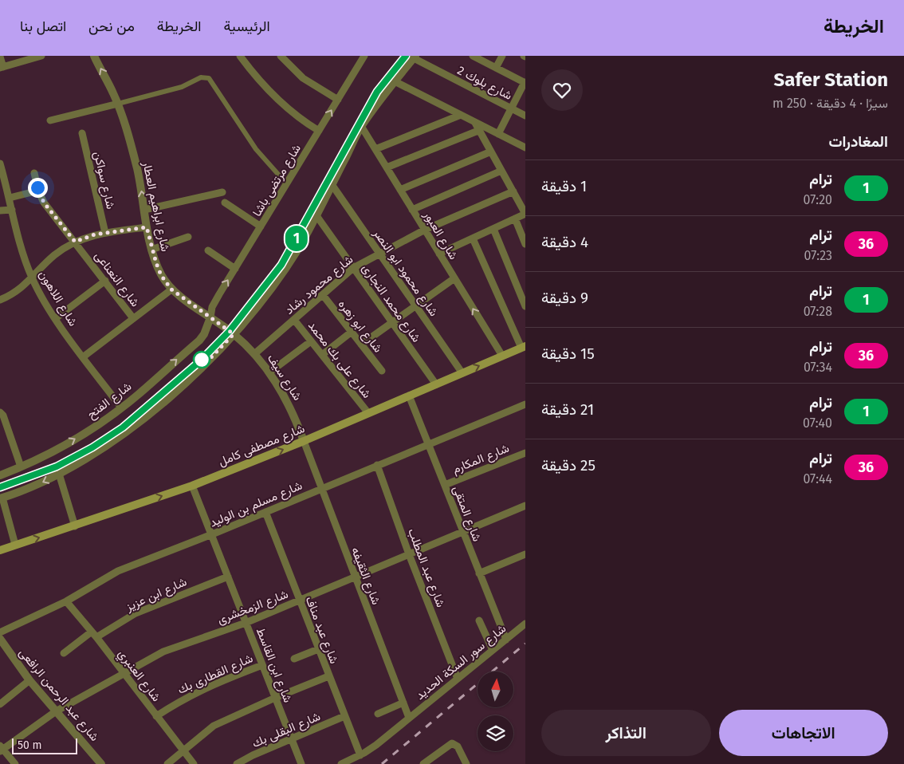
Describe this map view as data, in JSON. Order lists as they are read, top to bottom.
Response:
{
  "streets": {
    "main road": ["شارع مصطفى كامل"],
    "street": [
      "شارع بلوك 2",
      "شارع سواكن",
      "شارع مرتضى باشا",
      "شارع ابراهيم العطار",
      "شارع العبور",
      "شارع محمود ابو النصر",
      "شارع النعناعى",
      "شارع محمود رشاد",
      "شارع اللاهون",
      "شارع محمد النجارى",
      "شارع ابو زهره",
      "شارع على بك محمد",
      "شارع سيف",
      "شارع الفتح",
      "شارع المكارم",
      "شارع مسلم بن الوليد",
      "شارع المتقى",
      "شارع عبد المطلب",
      "شارع الثقيفه",
      "شارع ابن عزيز",
      "شارع الزمخشرى",
      "شارع عبد مناف",
      "شارع سور السكة الحديد",
      "شارع ابن القاسط",
      "شارع القطارى بك",
      "شارع العنبري",
      "شارع عبد الرحمن الرافعى",
      "شارع البقلى بك"
    ]
  },
  "crossings": [
    ["شارع مرتضى باشا", "شارع ابراهيم العطار"],
    ["شارع مرتضى باشا", "شارع الفتح"],
    ["شارع ابراهيم العطار", "شارع سيف"],
    ["شارع ابراهيم العطار", "شارع الفتح"],
    ["شارع العبور", "شارع محمود رشاد"],
    ["شارع العبور", "شارع مصطفى كامل"],
    ["شارع محمود ابو النصر", "شارع محمود رشاد"],
    ["شارع محمود ابو النصر", "شارع مصطفى كامل"],
    ["شارع محمود رشاد", "شارع محمد النجارى"],
    ["شارع محمود رشاد", "شارع ابو زهره"],
    ["شارع محمود رشاد", "شارع على بك محمد"],
    ["شارع محمود رشاد", "شارع سيف"],
    ["شارع اللاهون", "شارع الفتح"],
    ["شارع محمد النجارى", "شارع مصطفى كامل"],
    ["شارع على بك محمد", "شارع مصطفى كامل"],
    ["شارع سيف", "شارع مصطفى كامل"],
    ["شارع سيف", "شارع الثقيفه"],
    ["شارع مصطفى كامل", "شارع المتقى"],
    ["شارع مصطفى كامل", "شارع الثقيفه"],
    ["شارع مصطفى كامل", "شارع ابن القاسط"],
    ["شارع المكارم", "شارع المتقى"],
    ["شارع مسلم بن الوليد", "شارع المتقى"],
    ["شارع مسلم بن الوليد", "شارع عبد المطلب"],
    ["شارع مسلم بن الوليد", "شارع الثقيفه"],
    ["شارع مسلم بن الوليد", "شارع عبد مناف"],
    ["شارع مسلم بن الوليد", "شارع ابن القاسط"],
    ["شارع مسلم بن الوليد", "شارع العنبري"],
    ["شارع المتقى", "شارع الزمخشرى"],
    ["شارع المتقى", "شارع سور السكة الحديد"],
    ["شارع عبد المطلب", "شارع الزمخشرى"],
    ["شارع عبد المطلب", "شارع سور السكة الحديد"],
    ["شارع الثقيفه", "شارع الزمخشرى"],
    ["شارع الثقيفه", "شارع سور السكة الحديد"],
    ["شارع ابن عزيز", "شارع ابن القاسط"],
    ["شارع ابن عزيز", "شارع العنبري"],
    ["شارع الزمخشرى", "شارع عبد مناف"],
    ["شارع الزمخشرى", "شارع ابن القاسط"],
    ["شارع الزمخشرى", "شارع العنبري"],
    ["شارع الزمخشرى", "شارع عبد الرحمن الرافعى"],
    ["شارع عبد مناف", "شارع سور السكة الحديد"],
    ["شارع عبد مناف", "شارع البقلى بك"],
    ["شارع ابن القاسط", "شارع القطارى بك"],
    ["شارع ابن القاسط", "شارع البقلى بك"],
    ["شارع القطارى بك", "شارع العنبري"]
  ],
  "one_way": ["شارع ابراهيم العطار", "شارع مصطفى كامل"],
  "lines": ["tram line 1"],
  "scale_bar": "50 m",
  "north": "top",
  "page": {
    "header": "الخريطة",
    "nav": [
      "الرئيسية",
      "الخريطة",
      "من نحن",
      "اتصل بنا"
    ],
    "heading": [
      ["Safer Station", "سيرًا · 4 دقيقة · 250 m"],
      "المغادرات"
    ],
    "on_map": "1",
    "list": [
      {
        "mark": "1",
        "name": "ترام",
        "note": "07:20",
        "value": "1 دقيقة"
      },
      {
        "mark": "36",
        "name": "ترام",
        "note": "07:23",
        "value": "4 دقيقة"
      },
      {
        "mark": "1",
        "name": "ترام",
        "note": "07:28",
        "value": "9 دقيقة"
      },
      {
        "mark": "36",
        "name": "ترام",
        "note": "07:34",
        "value": "15 دقيقة"
      },
      {
        "mark": "1",
        "name": "ترام",
        "note": "07:40",
        "value": "21 دقيقة"
      },
      {
        "mark": "36",
        "name": "ترام",
        "note": "07:44",
        "value": "25 دقيقة"
      }
    ],
    "buttons": ["الاتجاهات", "التذاكر"],
    "scale": "50 m"
  }
}
